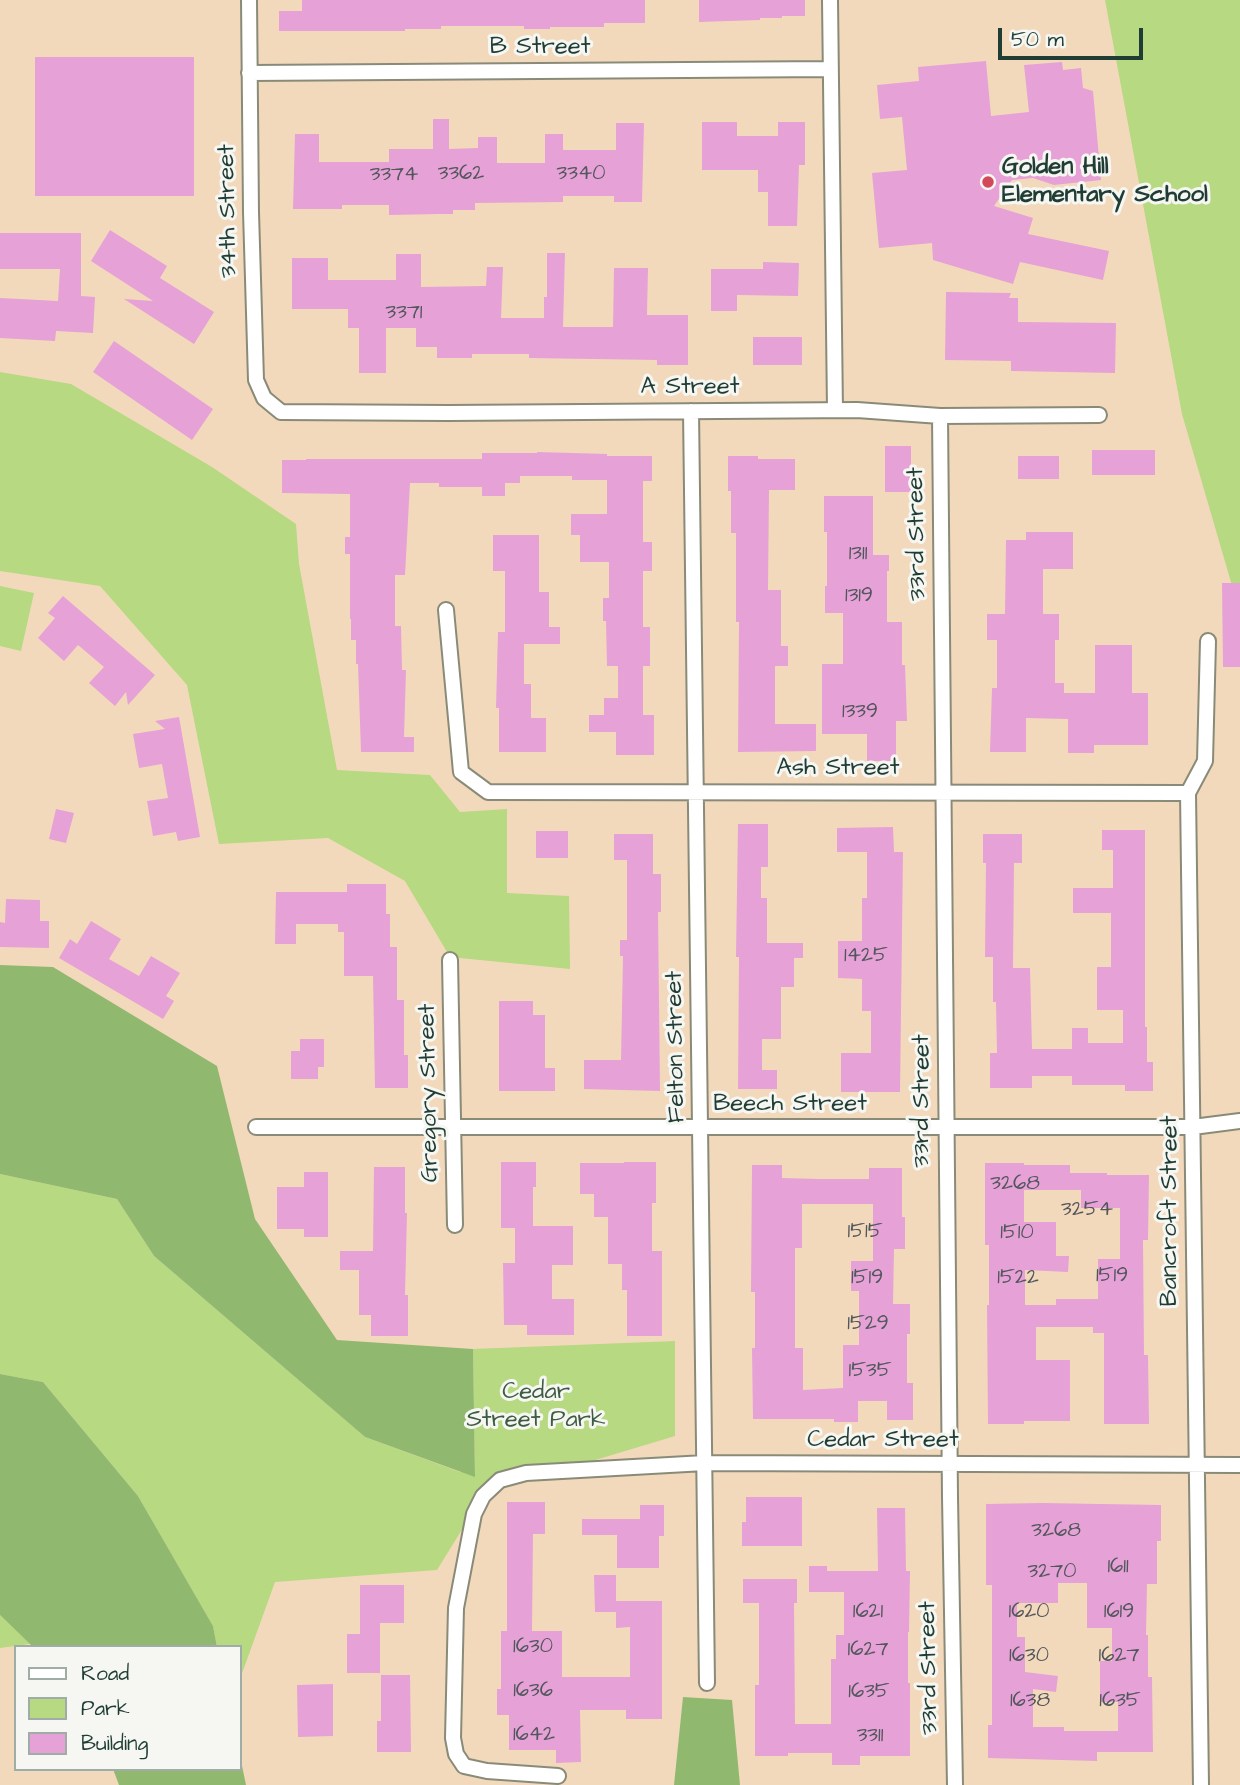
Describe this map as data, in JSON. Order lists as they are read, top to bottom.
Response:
{
  "streets": {
    "street": [
      "B Street",
      "34th Street",
      "A Street",
      "33rd Street",
      "Ash Street",
      "Felton Street",
      "Gregory Street",
      "Beech Street",
      "Bancroft Street",
      "Cedar Street"
    ]
  },
  "crossings": [
    ["B Street", "34th Street"],
    ["34th Street", "A Street"],
    ["A Street", "33rd Street"],
    ["A Street", "Felton Street"],
    ["33rd Street", "Ash Street"],
    ["33rd Street", "Beech Street"],
    ["33rd Street", "Cedar Street"],
    ["Ash Street", "Felton Street"],
    ["Ash Street", "Bancroft Street"],
    ["Felton Street", "Beech Street"],
    ["Felton Street", "Cedar Street"],
    ["Gregory Street", "Beech Street"],
    ["Beech Street", "Bancroft Street"],
    ["Bancroft Street", "Cedar Street"]
  ],
  "parks": ["Cedar Street Park"],
  "places": ["Golden Hill Elementary School"],
  "house_numbers": [
    "3362",
    "3340",
    "3374",
    "3371",
    "1311",
    "1319",
    "1339",
    "1425",
    "3268",
    "3254",
    "1515",
    "1510",
    "1519",
    "1519",
    "1522",
    "1529",
    "1535",
    "3268",
    "1611",
    "3270",
    "1621",
    "1620",
    "1619",
    "1630",
    "1627",
    "1630",
    "1627",
    "1636",
    "1635",
    "1638",
    "1635",
    "1642",
    "3311"
  ],
  "legend": ["Road", "Park", "Building"],
  "scale_bar": "50 m"
}
